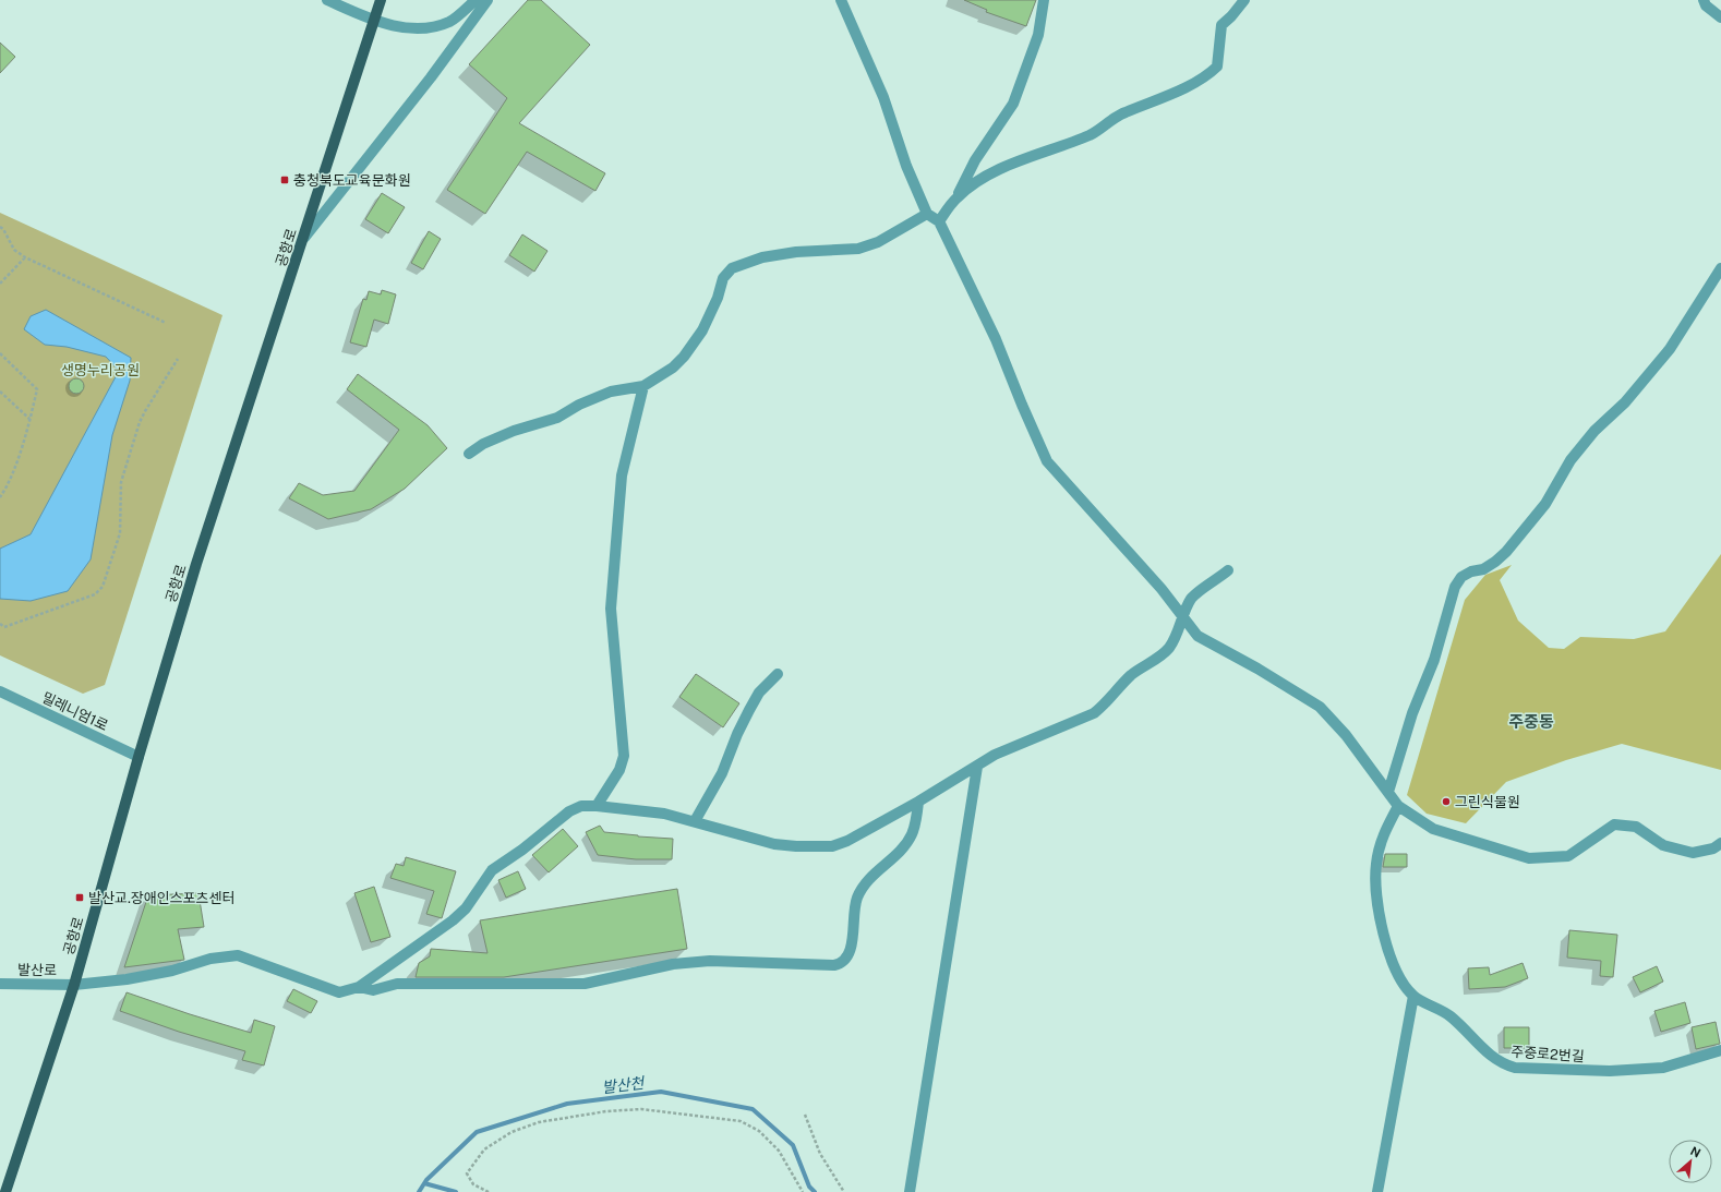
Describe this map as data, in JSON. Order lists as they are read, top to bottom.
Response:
{
  "streets": {
    "main road": ["공항로"],
    "street": ["밀레니엄1로", "발산로", "주중로2번길"]
  },
  "crossings": [
    ["공항로", "밀레니엄1로"],
    ["공항로", "발산로"]
  ],
  "districts": ["주중동"],
  "water": ["발산천"],
  "parks": ["생명누리공원"],
  "places": {
    "transit": ["충청북도교육문화원", "발산교.장애인스포츠센터"],
    "other": ["그린식물원"]
  },
  "north": "top right"
}
